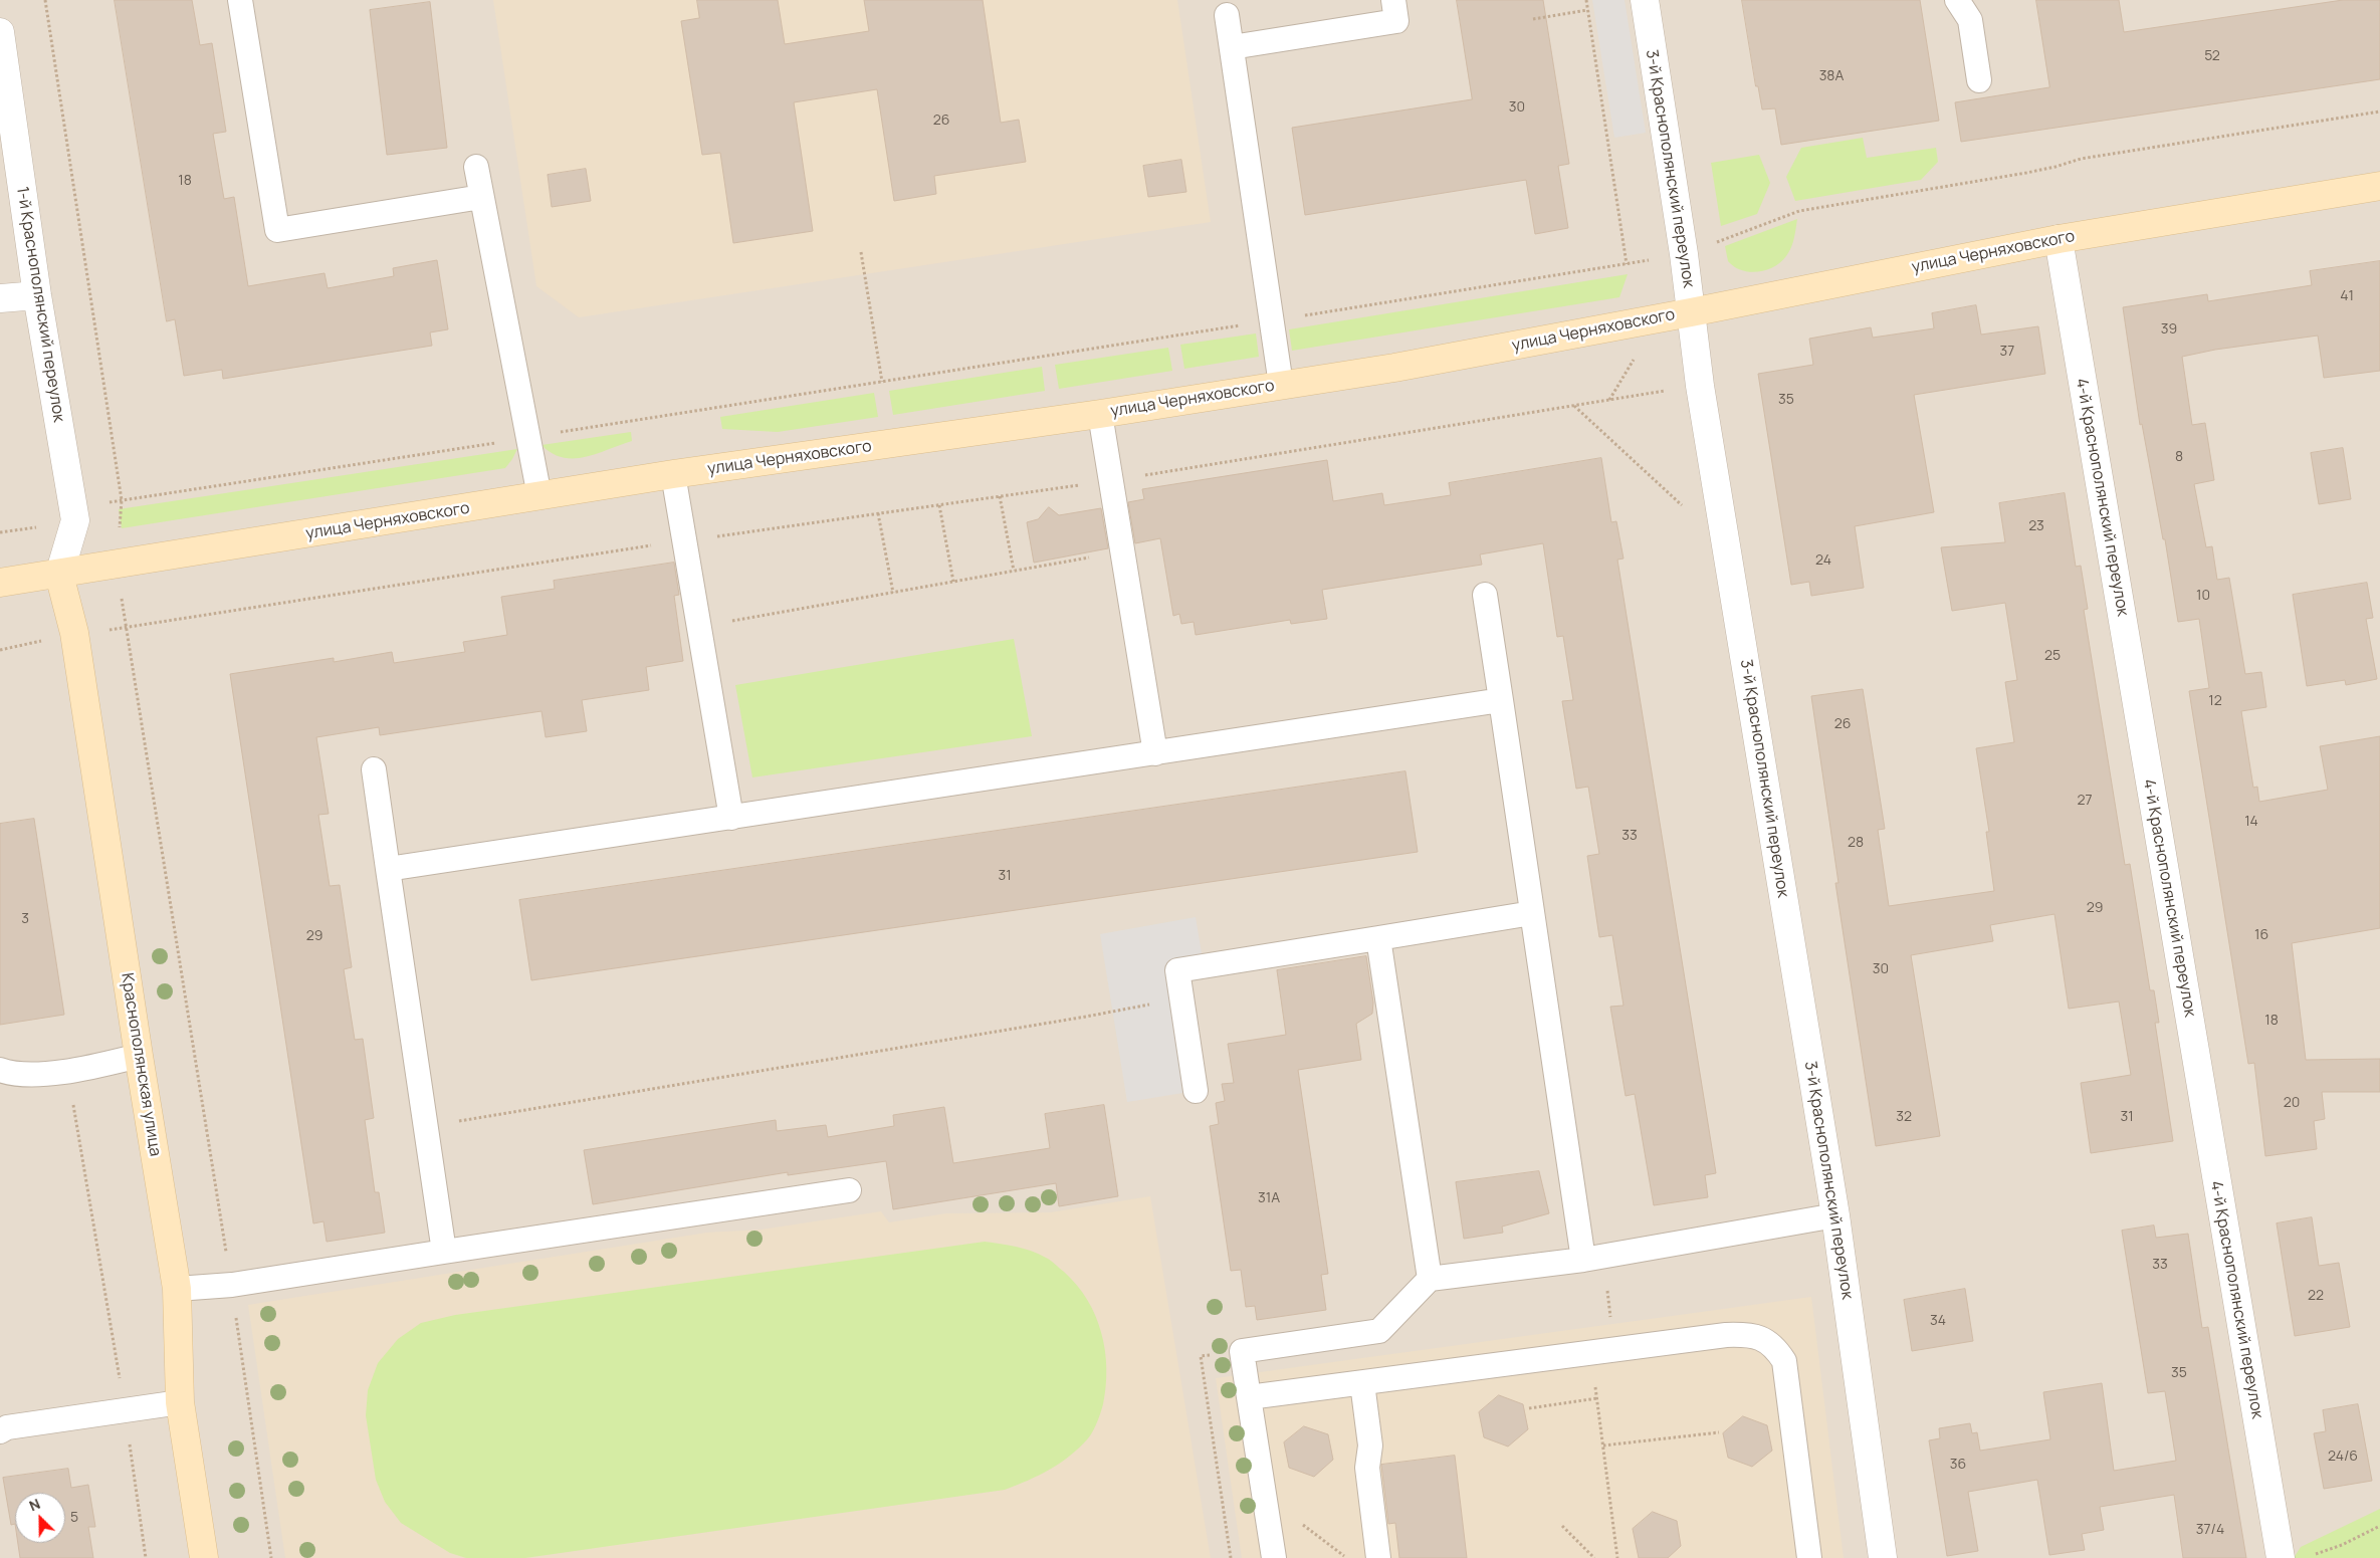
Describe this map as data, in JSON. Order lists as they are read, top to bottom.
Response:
{
  "streets": {
    "main road": ["улица Черняховского", "Краснополянская улица"],
    "street": ["3-й Краснополянский переулок", "1-й Краснополянский переулок", "4-й Краснополянский переулок"]
  },
  "crossings": [
    ["3-й Краснополянский переулок", "улица Черняховского"],
    ["улица Черняховского", "1-й Краснополянский переулок"],
    ["улица Черняховского", "4-й Краснополянский переулок"],
    ["улица Черняховского", "Краснополянская улица"],
    ["1-й Краснополянский переулок", "Краснополянская улица"]
  ],
  "house_numbers": [
    "52",
    "38А",
    "30",
    "26",
    "18",
    "41",
    "39",
    "37",
    "35",
    "8",
    "23",
    "24",
    "10",
    "25",
    "12",
    "26",
    "27",
    "14",
    "33",
    "28",
    "31",
    "29",
    "3",
    "16",
    "29",
    "30",
    "18",
    "20",
    "32",
    "31",
    "31А",
    "33",
    "22",
    "34",
    "35",
    "24/6",
    "36",
    "5",
    "37/4"
  ],
  "north": "top left"
}
